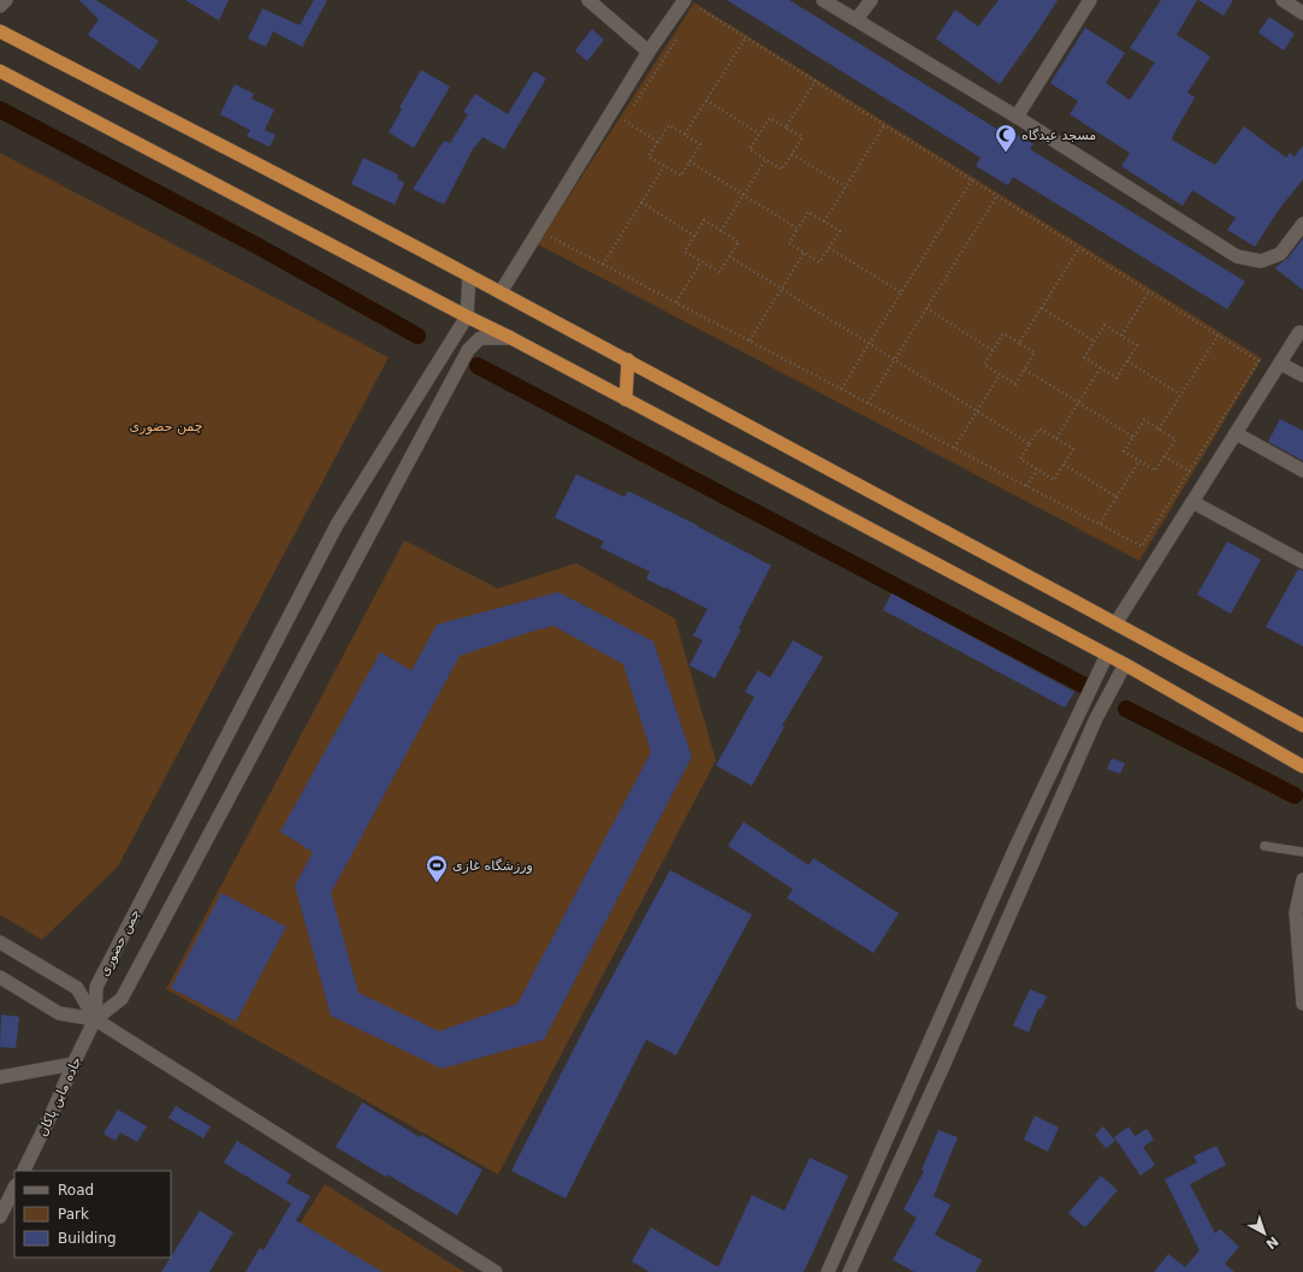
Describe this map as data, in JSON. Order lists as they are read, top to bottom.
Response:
{
  "streets": {
    "main road": ["چمن حضوری", "جاده ماین پاکان"]
  },
  "crossings": [
    ["چمن حضوری", "جاده ماین پاکان"]
  ],
  "parks": ["چمن حضوری"],
  "places": {
    "mosque": ["مسجد عیدگاه"],
    "sports": ["ورزشگاه غازی"]
  },
  "legend": ["Road", "Park", "Building"],
  "north": "bottom right"
}
